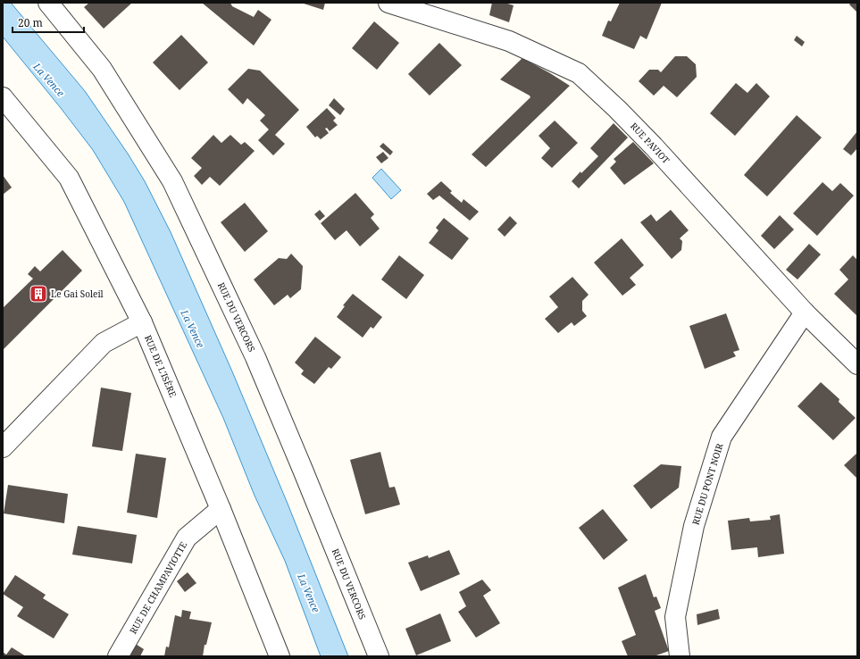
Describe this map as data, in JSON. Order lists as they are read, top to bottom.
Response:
{
  "streets": {
    "street": [
      "RUE PAVIOT",
      "RUE DU VERCORS",
      "RUE DE L'ISÈRE",
      "RUE DU PONT NOIR",
      "RUE DE CHAMPAVIOTTE"
    ]
  },
  "crossings": [
    ["RUE PAVIOT", "RUE DU PONT NOIR"],
    ["RUE DE L'ISÈRE", "RUE DE CHAMPAVIOTTE"]
  ],
  "water": ["La Vence"],
  "places": {
    "building": ["Le Gai Soleil"]
  },
  "scale_bar": "20 m"
}
